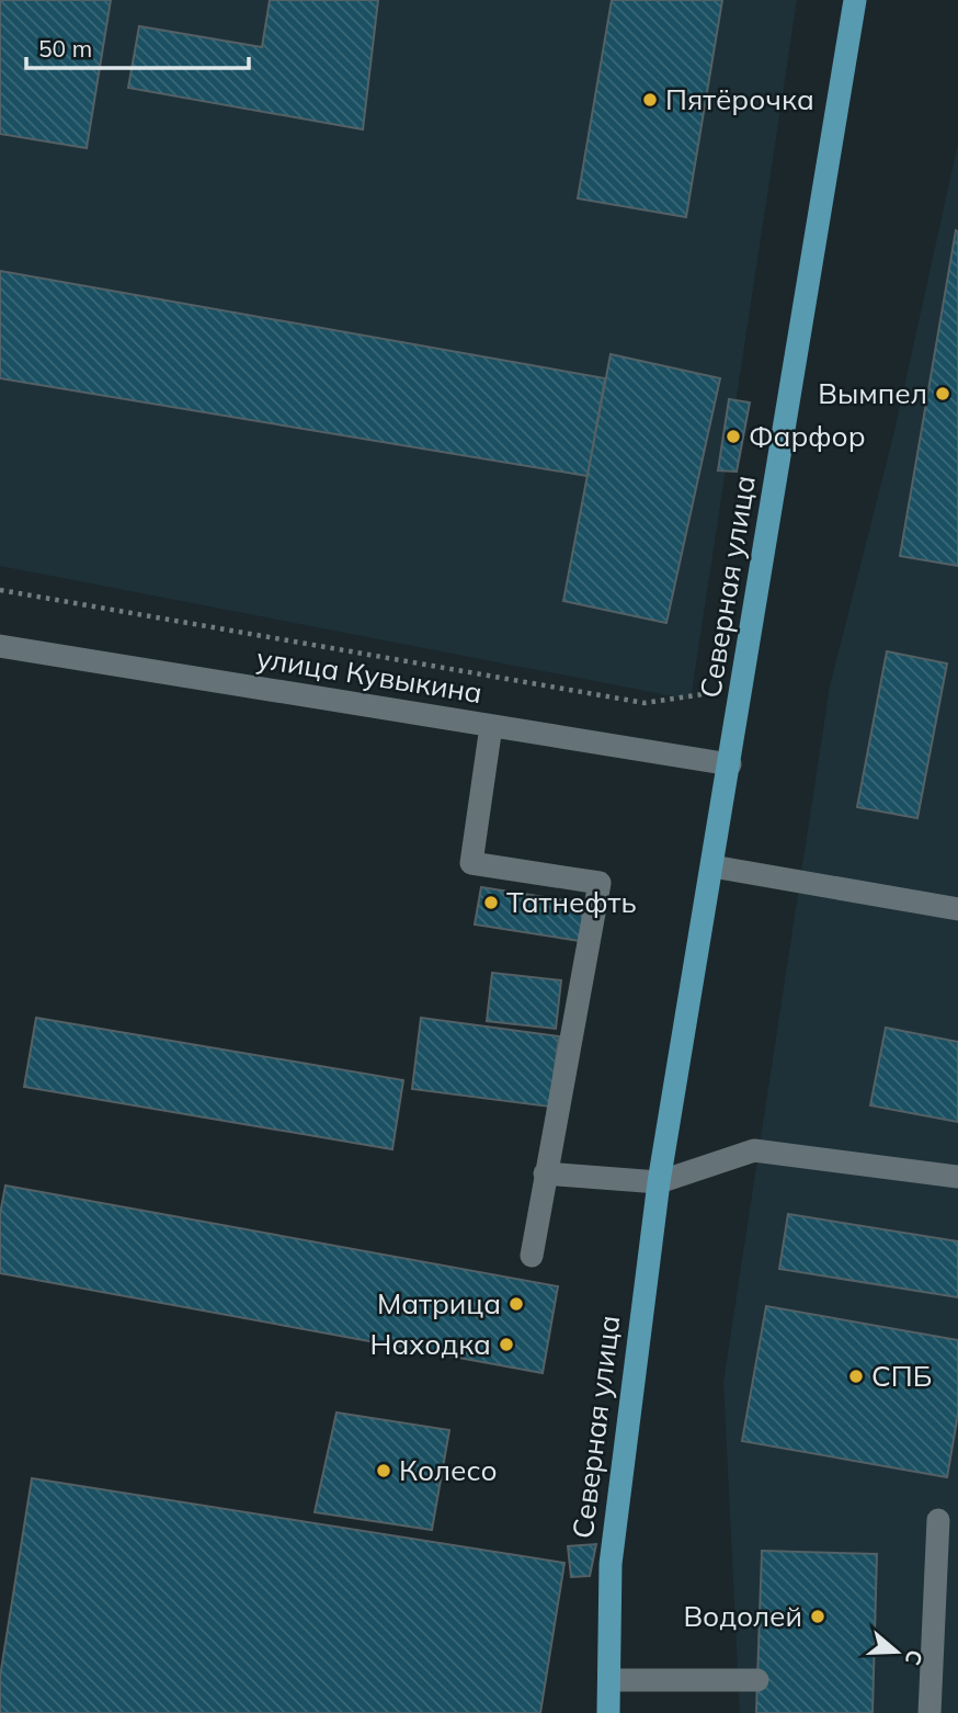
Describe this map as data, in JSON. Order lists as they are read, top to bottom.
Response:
{
  "streets": {
    "main road": ["Северная улица"],
    "street": ["улица Кувыкина"]
  },
  "crossings": [
    ["Северная улица", "улица Кувыкина"]
  ],
  "places": [
    "Пятёрочка",
    "Вымпел",
    "Фарфор",
    "Татнефть",
    "Матрица",
    "Находка",
    "СПБ",
    "Колесо",
    "Водолей"
  ],
  "scale_bar": "50 m",
  "north": "right"
}
